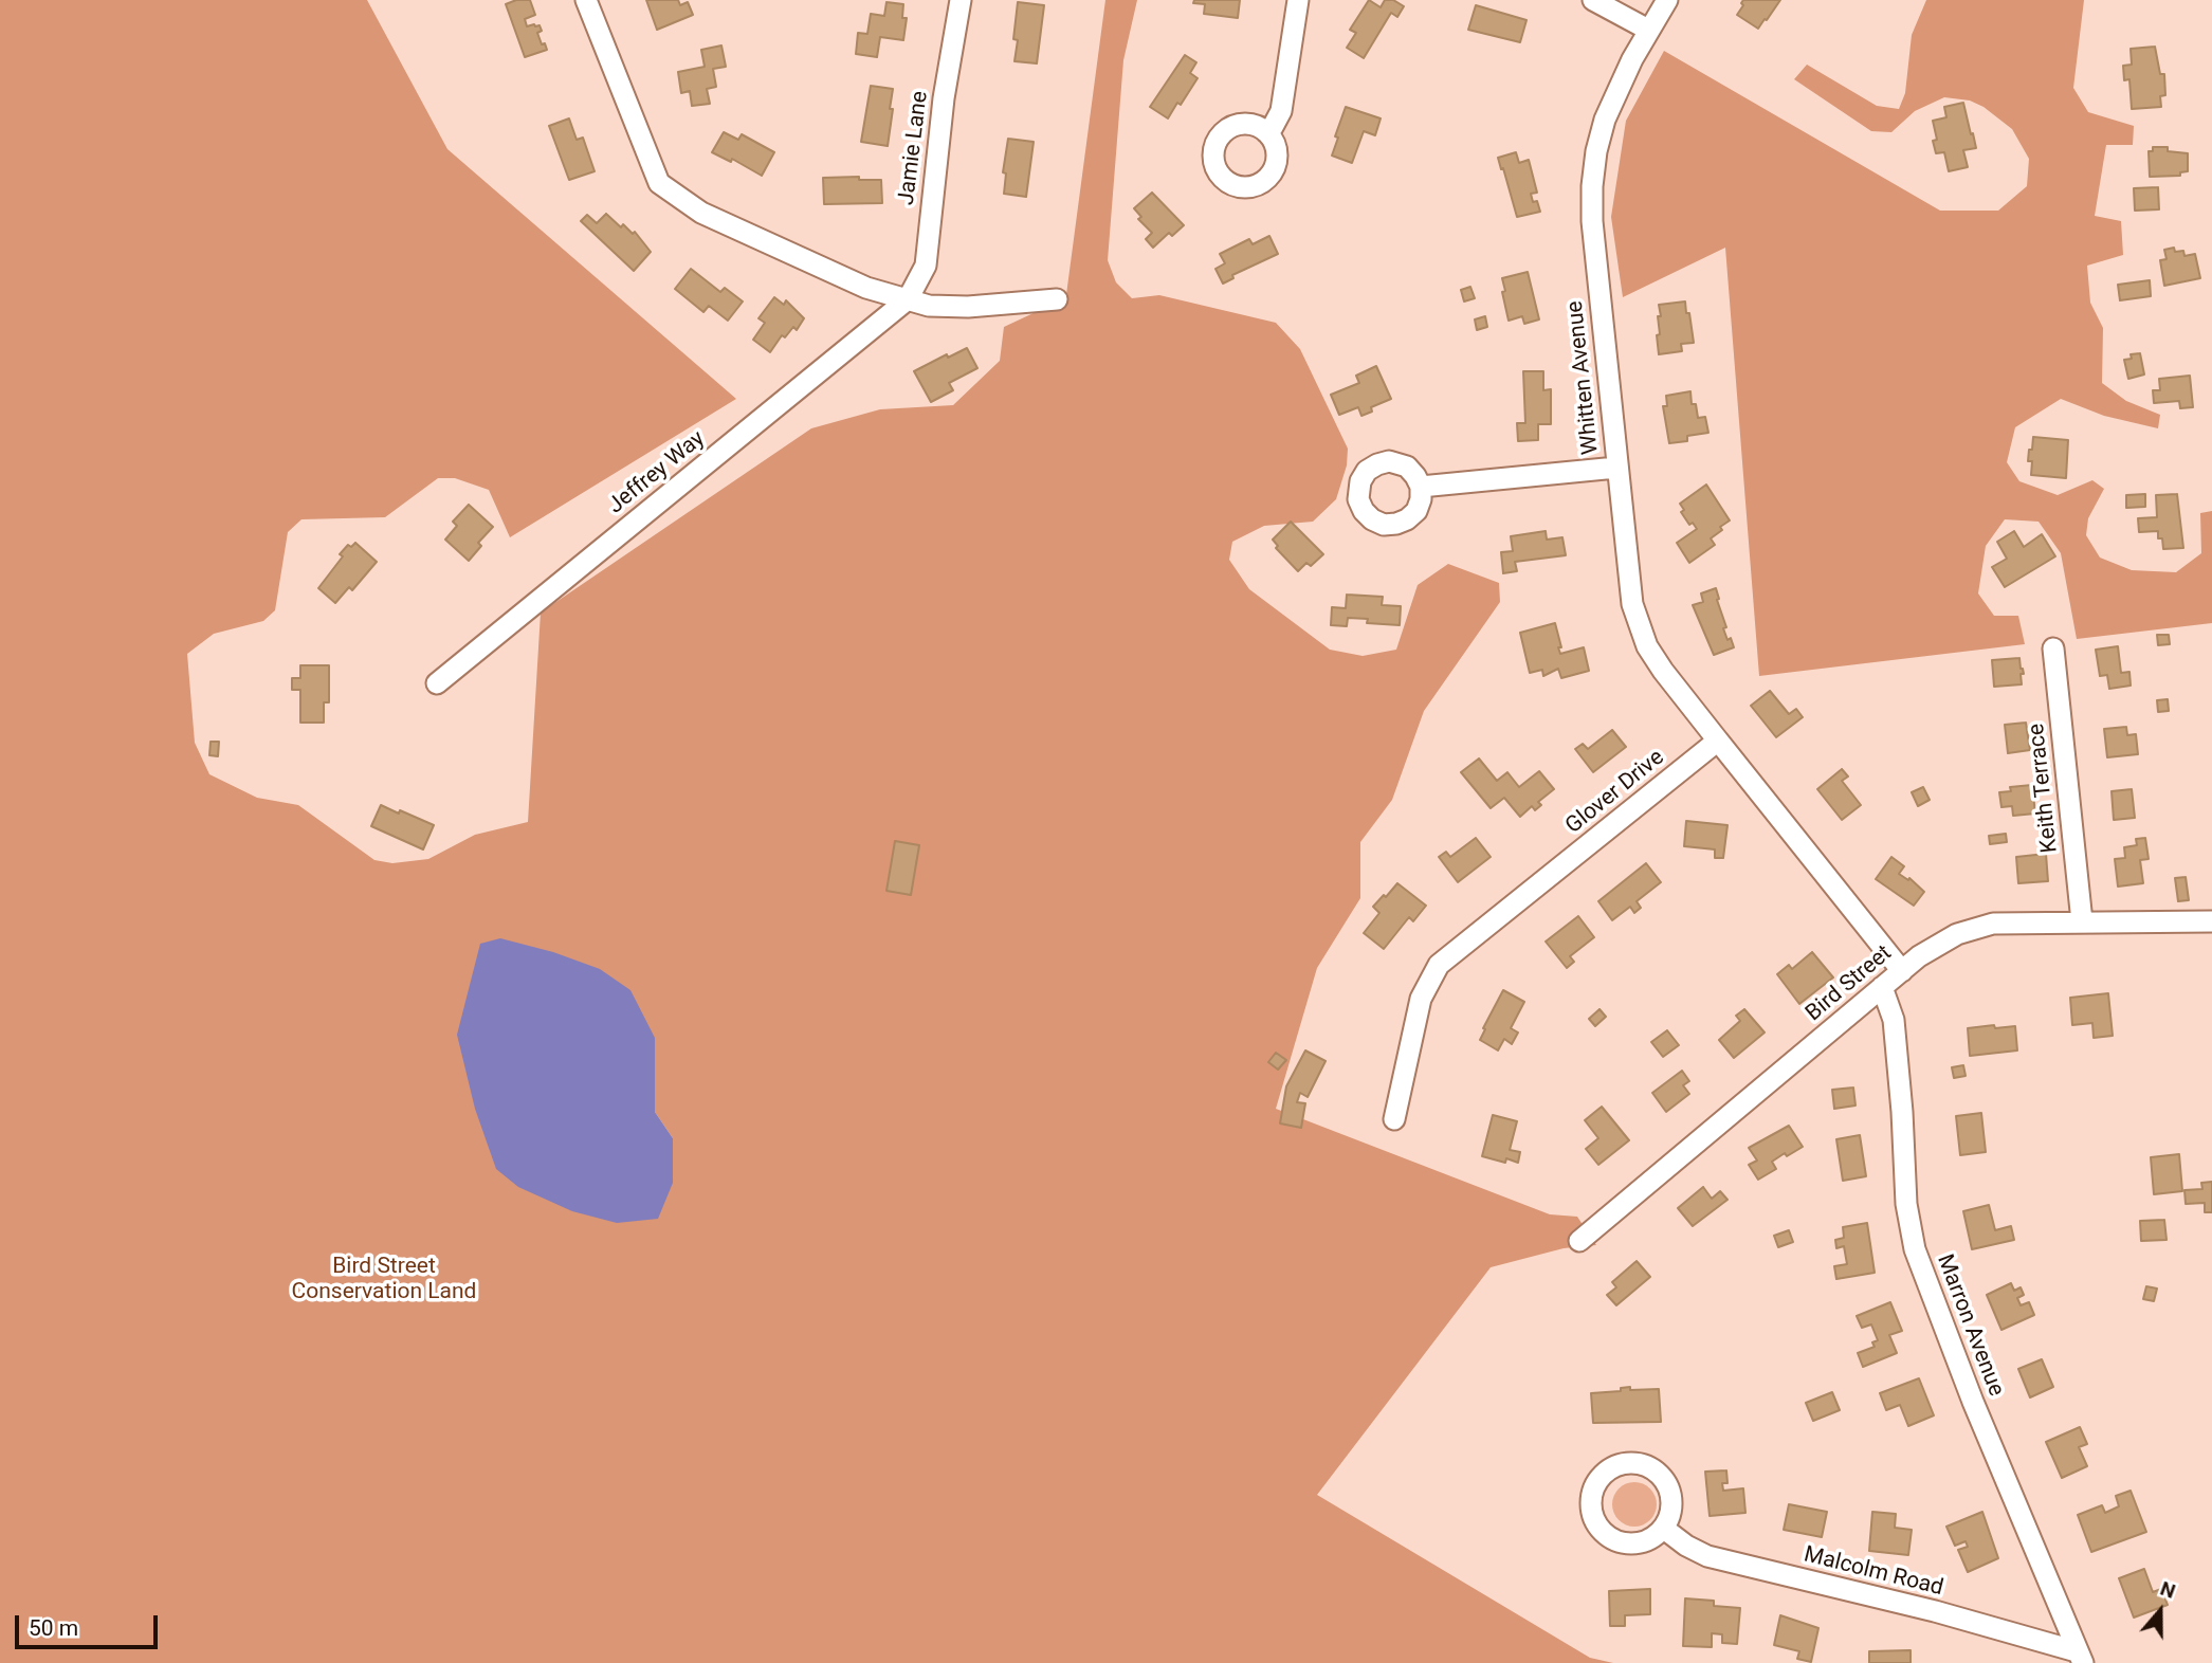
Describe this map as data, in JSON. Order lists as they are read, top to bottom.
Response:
{
  "streets": {
    "street": [
      "Jamie Lane",
      "Whitten Avenue",
      "Jeffrey Way",
      "Keith Terrace",
      "Glover Drive",
      "Bird Street",
      "Marron Avenue",
      "Malcolm Road"
    ]
  },
  "crossings": [
    ["Jamie Lane", "Jeffrey Way"],
    ["Whitten Avenue", "Glover Drive"],
    ["Keith Terrace", "Bird Street"],
    ["Bird Street", "Marron Avenue"],
    ["Marron Avenue", "Malcolm Road"]
  ],
  "parks": ["Bird Street Conservation Land"],
  "scale_bar": "50 m",
  "north": "top"
}
